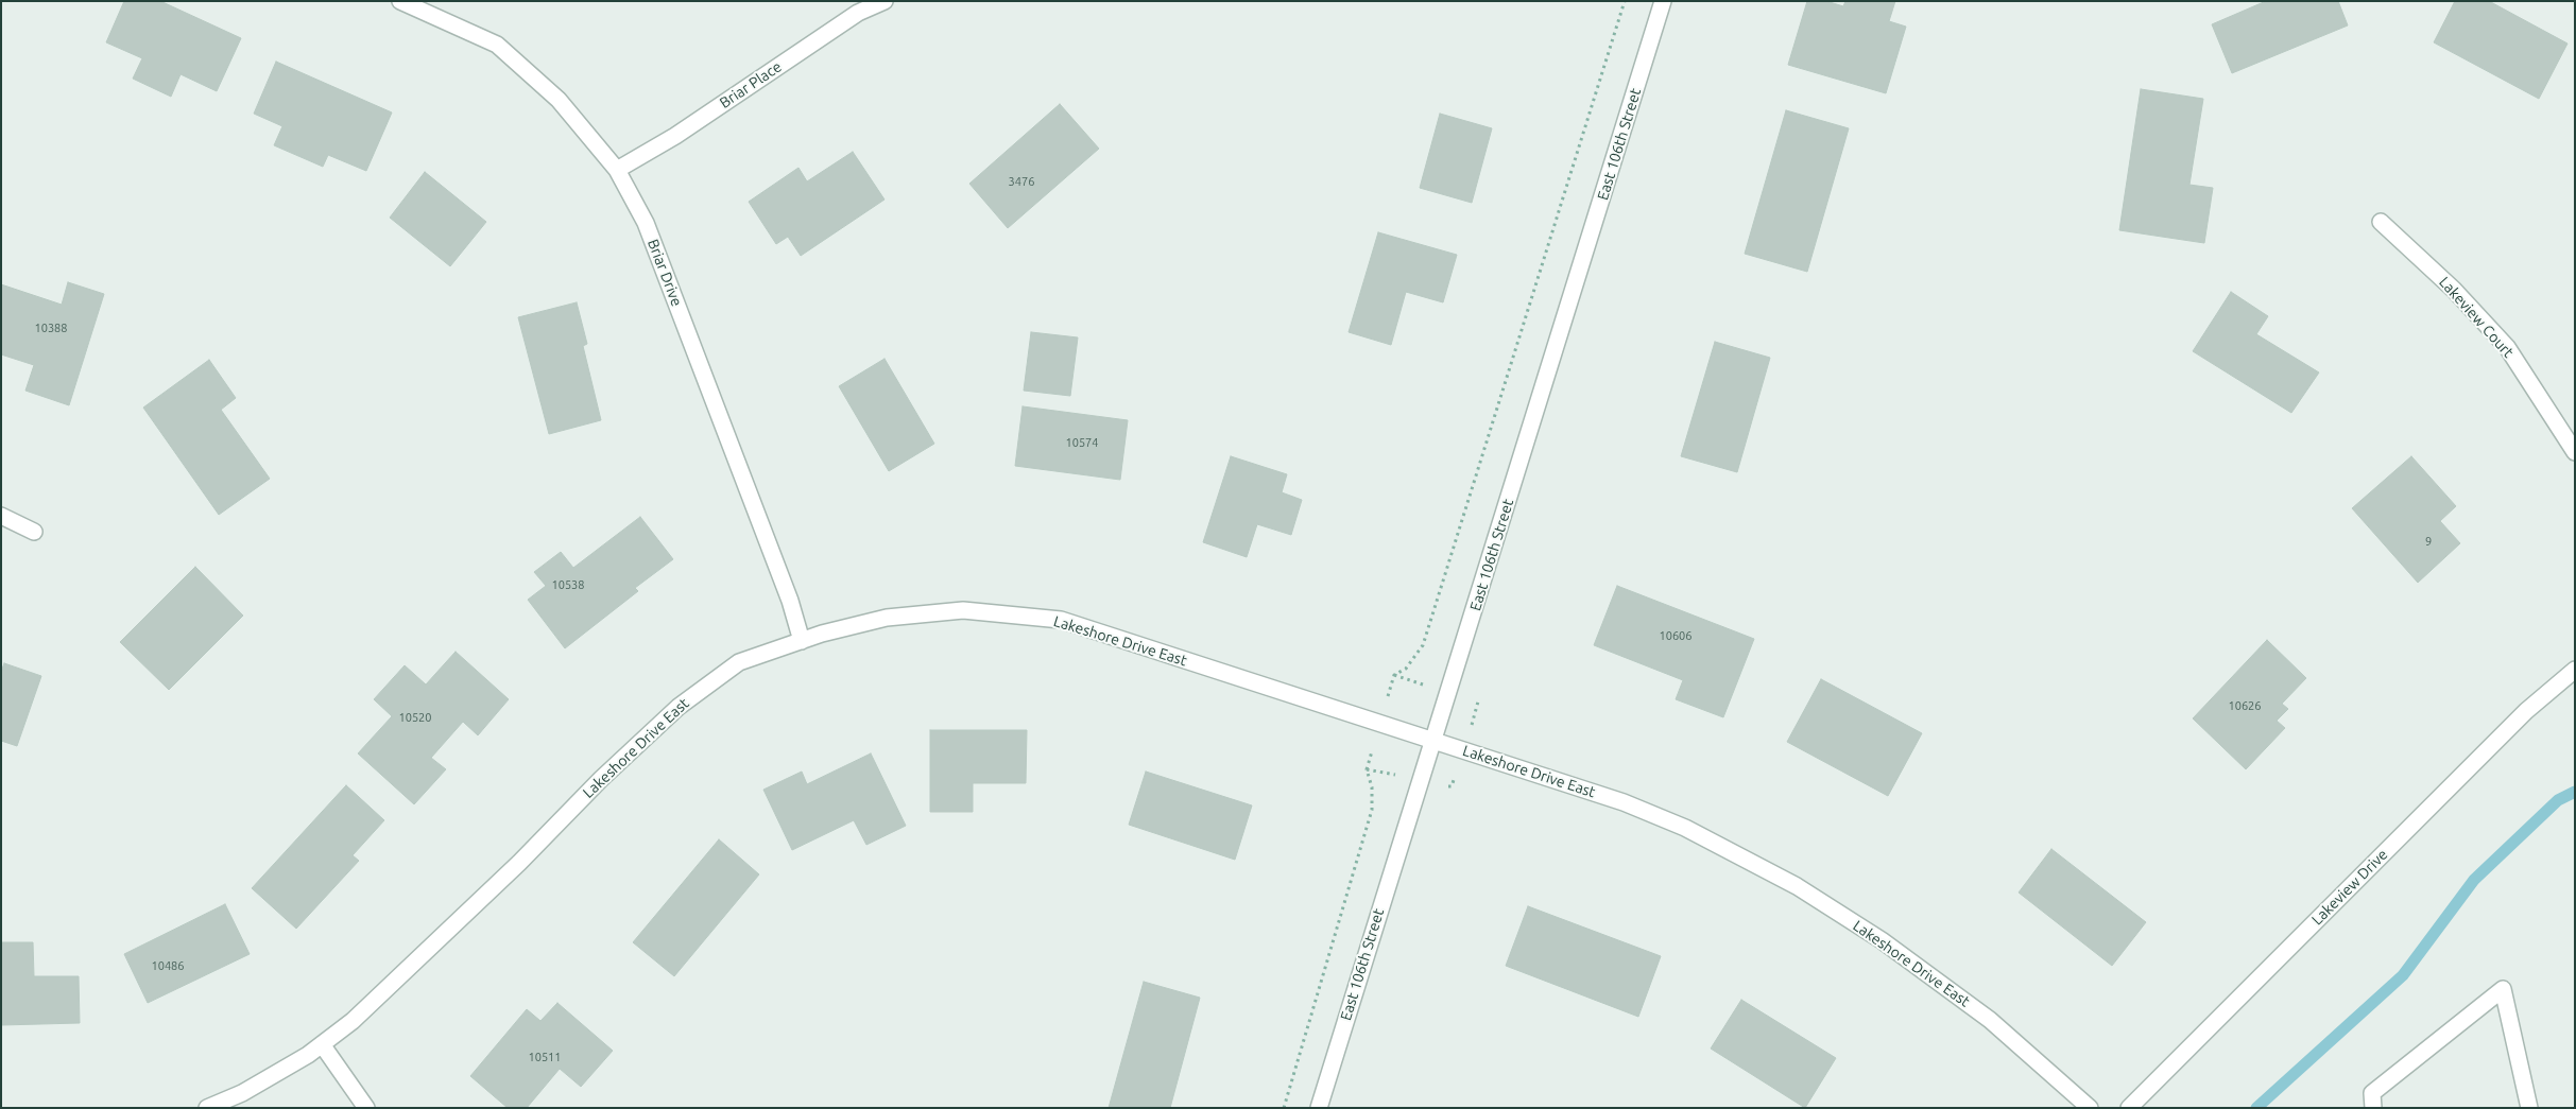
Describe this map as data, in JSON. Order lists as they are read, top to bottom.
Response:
{
  "streets": {
    "street": [
      "Briar Place",
      "East 106th Street",
      "Briar Drive",
      "Lakeview Court",
      "Lakeshore Drive East",
      "Lakeview Drive"
    ]
  },
  "crossings": [
    ["Briar Place", "Briar Drive"],
    ["East 106th Street", "Lakeshore Drive East"],
    ["Briar Drive", "Lakeshore Drive East"]
  ],
  "house_numbers": [
    "3476",
    "10388",
    "10574",
    "9",
    "10538",
    "10606",
    "10626",
    "10520",
    "10486",
    "10511"
  ]
}
